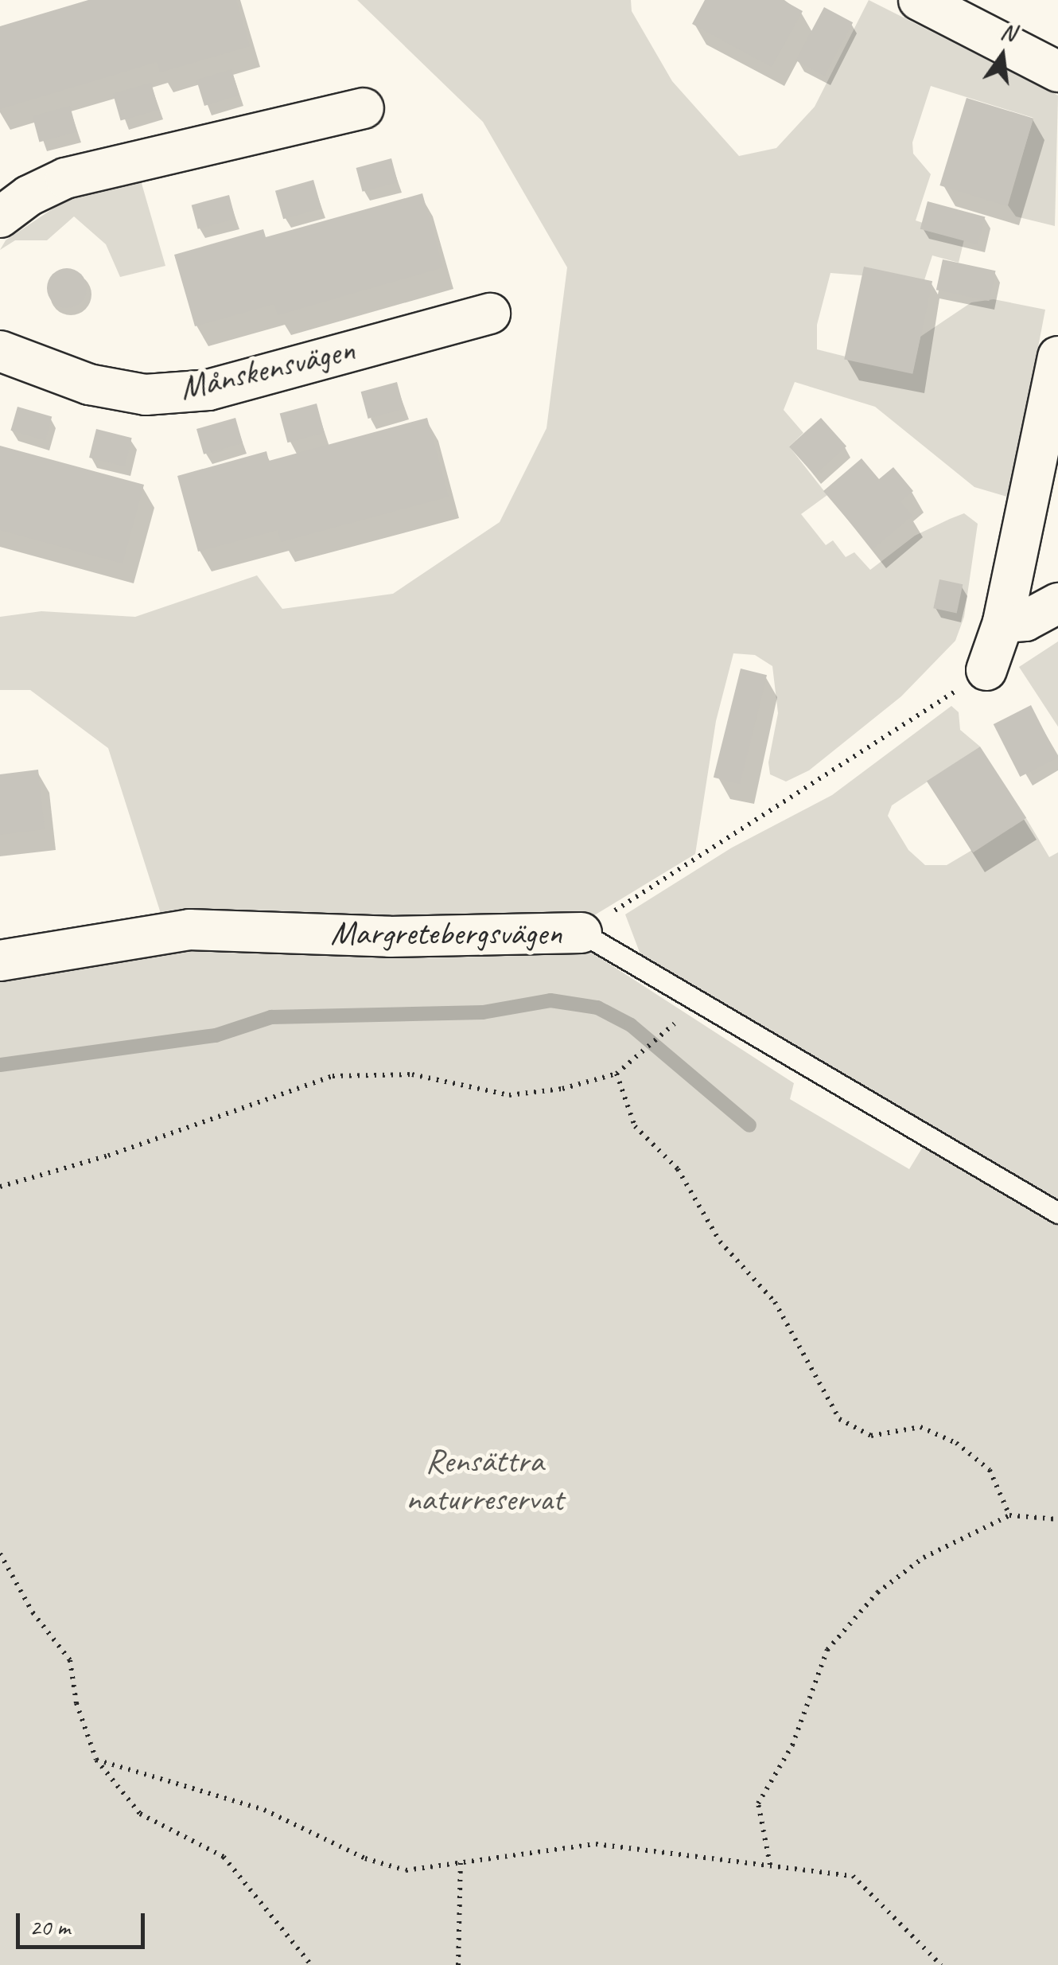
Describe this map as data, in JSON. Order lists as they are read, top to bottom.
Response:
{
  "streets": {
    "street": ["Månskensvägen", "Margretebergsvägen"]
  },
  "parks": ["Rensättra naturreservat"],
  "scale_bar": "20 m",
  "north": "top"
}
